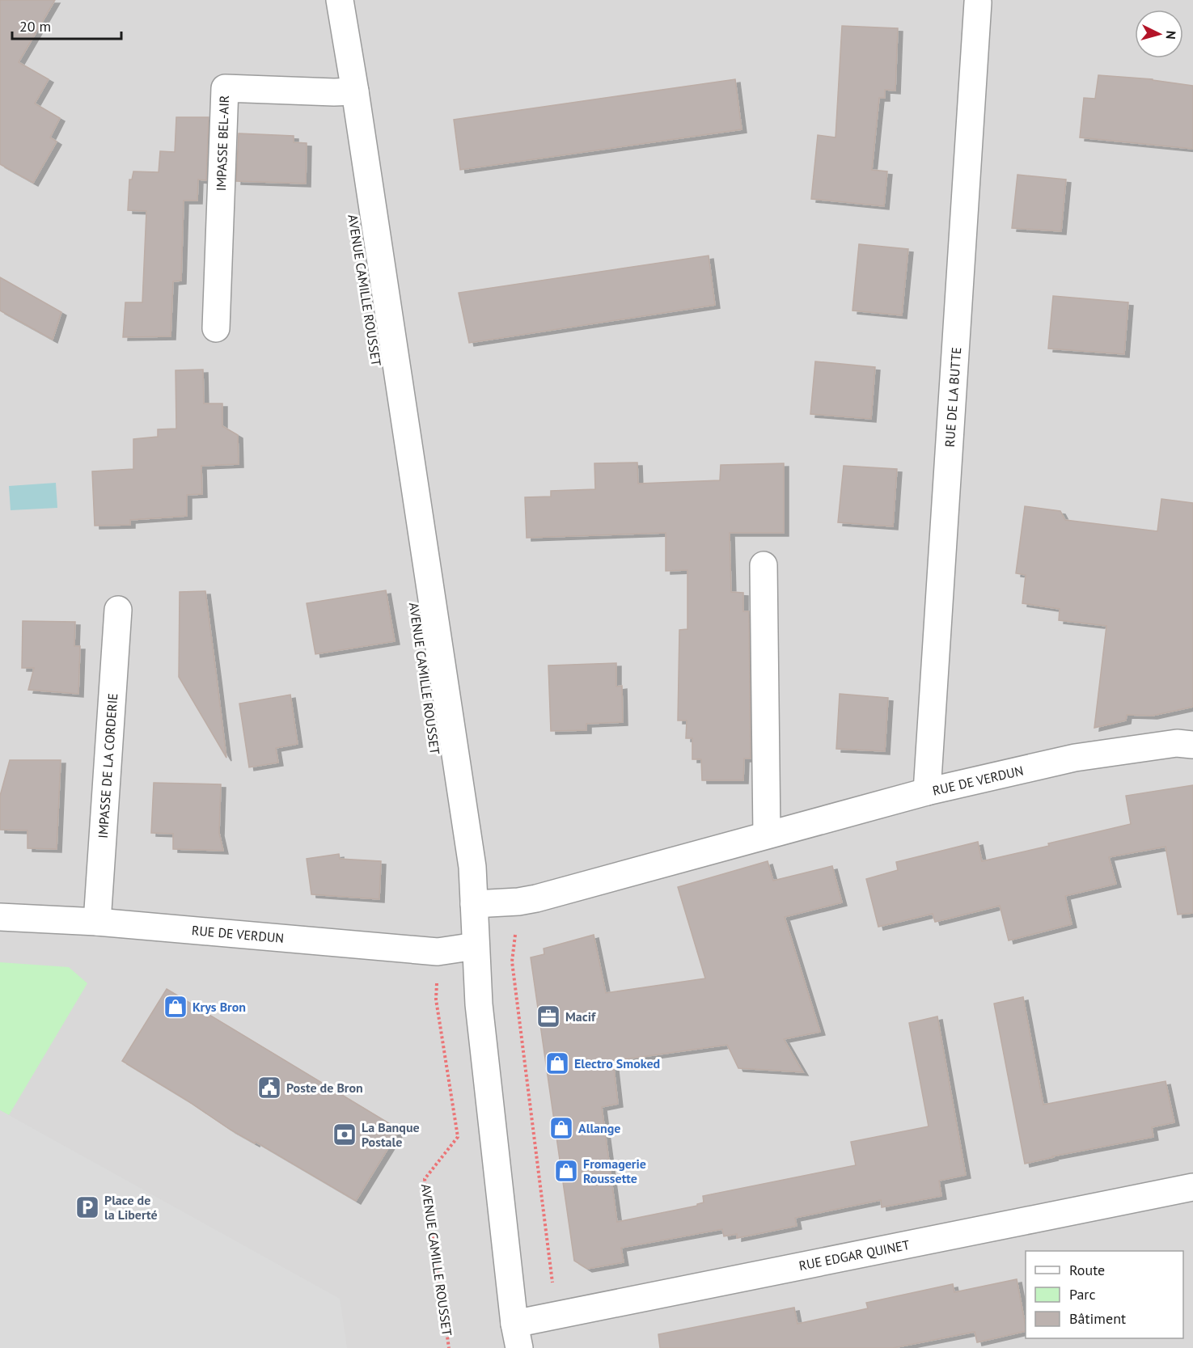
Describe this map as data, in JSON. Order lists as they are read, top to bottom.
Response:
{
  "streets": {
    "street": [
      "IMPASSE BEL-AIR",
      "AVENUE CAMILLE ROUSSET",
      "RUE DE LA BUTTE",
      "IMPASSE DE LA CORDERIE",
      "RUE DE VERDUN",
      "RUE EDGAR QUINET"
    ]
  },
  "crossings": [
    ["IMPASSE BEL-AIR", "AVENUE CAMILLE ROUSSET"],
    ["AVENUE CAMILLE ROUSSET", "RUE DE VERDUN"],
    ["AVENUE CAMILLE ROUSSET", "RUE EDGAR QUINET"],
    ["RUE DE LA BUTTE", "RUE DE VERDUN"],
    ["IMPASSE DE LA CORDERIE", "RUE DE VERDUN"]
  ],
  "places": {
    "shop": [
      "Krys Bron",
      "Electro Smoked",
      "Allange",
      "Fromagerie Roussette"
    ],
    "office": ["Macif"],
    "public building": ["Poste de Bron"],
    "bank": ["La Banque Postale"],
    "parking": ["Place de la Liberté"]
  },
  "legend": ["Route", "Parc", "Bâtiment"],
  "scale_bar": "20 m",
  "north": "right"
}
